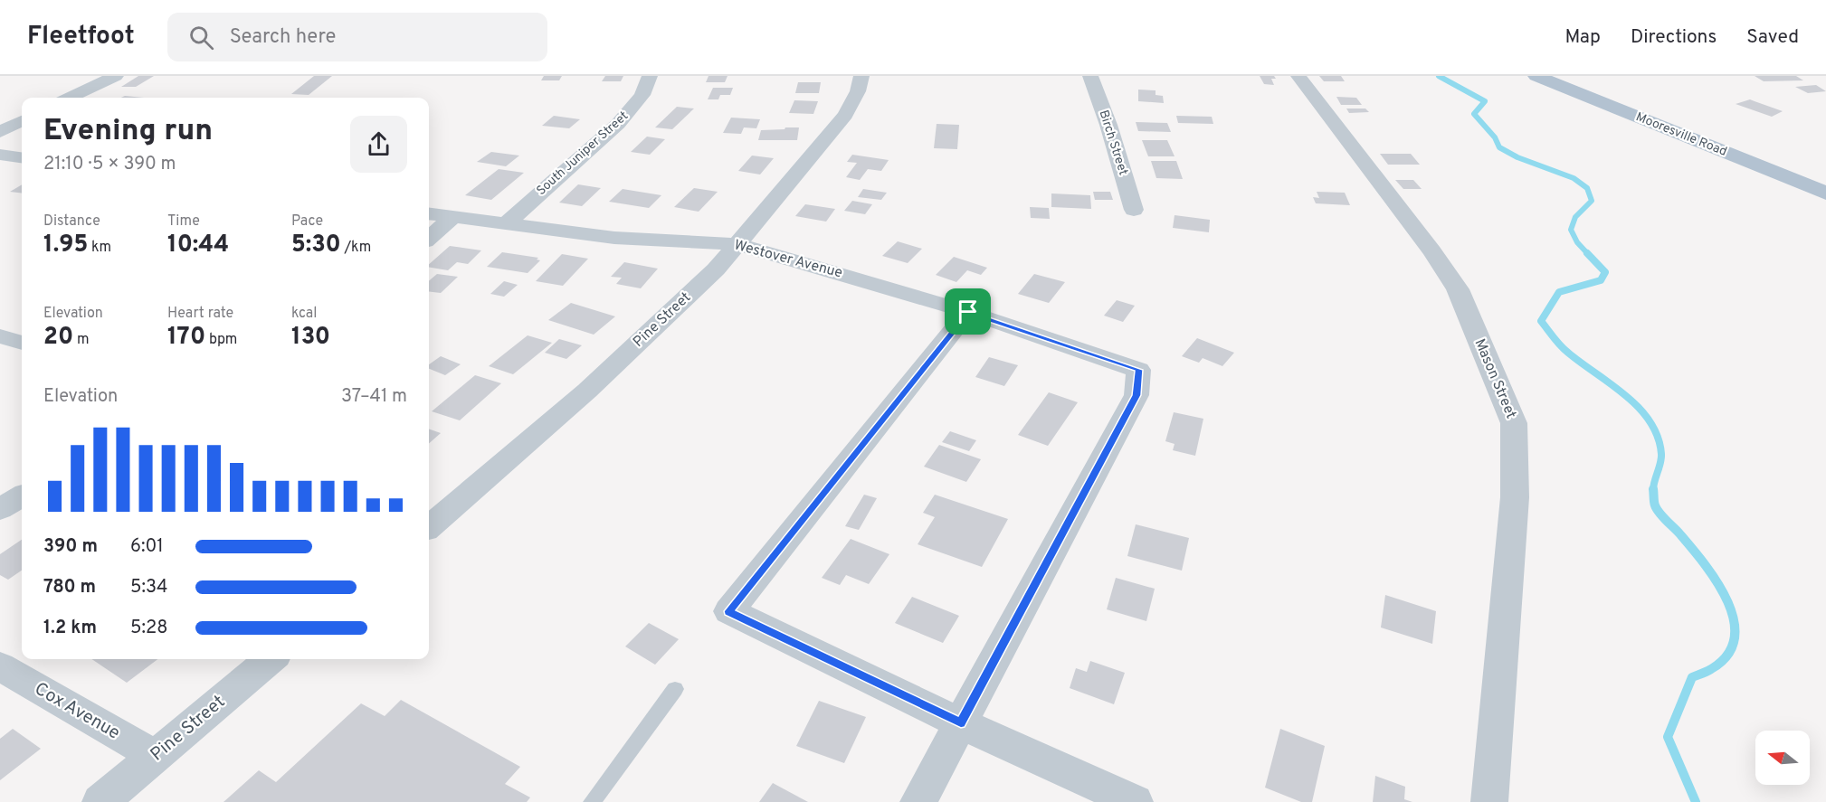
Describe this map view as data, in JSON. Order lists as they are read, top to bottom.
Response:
{
  "streets": {
    "main road": ["Mooresville Road"],
    "street": [
      "Birch Street",
      "South Juniper Street",
      "Westover Avenue",
      "Pine Street",
      "Mason Street",
      "Cox Avenue"
    ]
  },
  "crossings": [
    ["South Juniper Street", "Westover Avenue"],
    ["Westover Avenue", "Pine Street"],
    ["Pine Street", "Cox Avenue"]
  ],
  "north": "left",
  "page": {
    "header": "Fleetfoot",
    "search": "Search here",
    "nav": ["Map", "Directions", "Saved"],
    "heading": ["Evening run", "21:10 · 5 × 390 m"],
    "stats": [
      ["Distance", "1.95 km"],
      ["Time", "10:44"],
      ["Pace", "5:30 /km"],
      ["Elevation", "20 m"],
      ["Heart rate", "170 bpm"],
      ["kcal", "130"]
    ],
    "chart": ["Elevation", "37–41 m"],
    "list": [
      {
        "name": "390 m",
        "note": "6:01"
      },
      {
        "name": "780 m",
        "note": "5:34"
      },
      {
        "name": "1.2 km",
        "note": "5:28"
      }
    ]
  }
}
